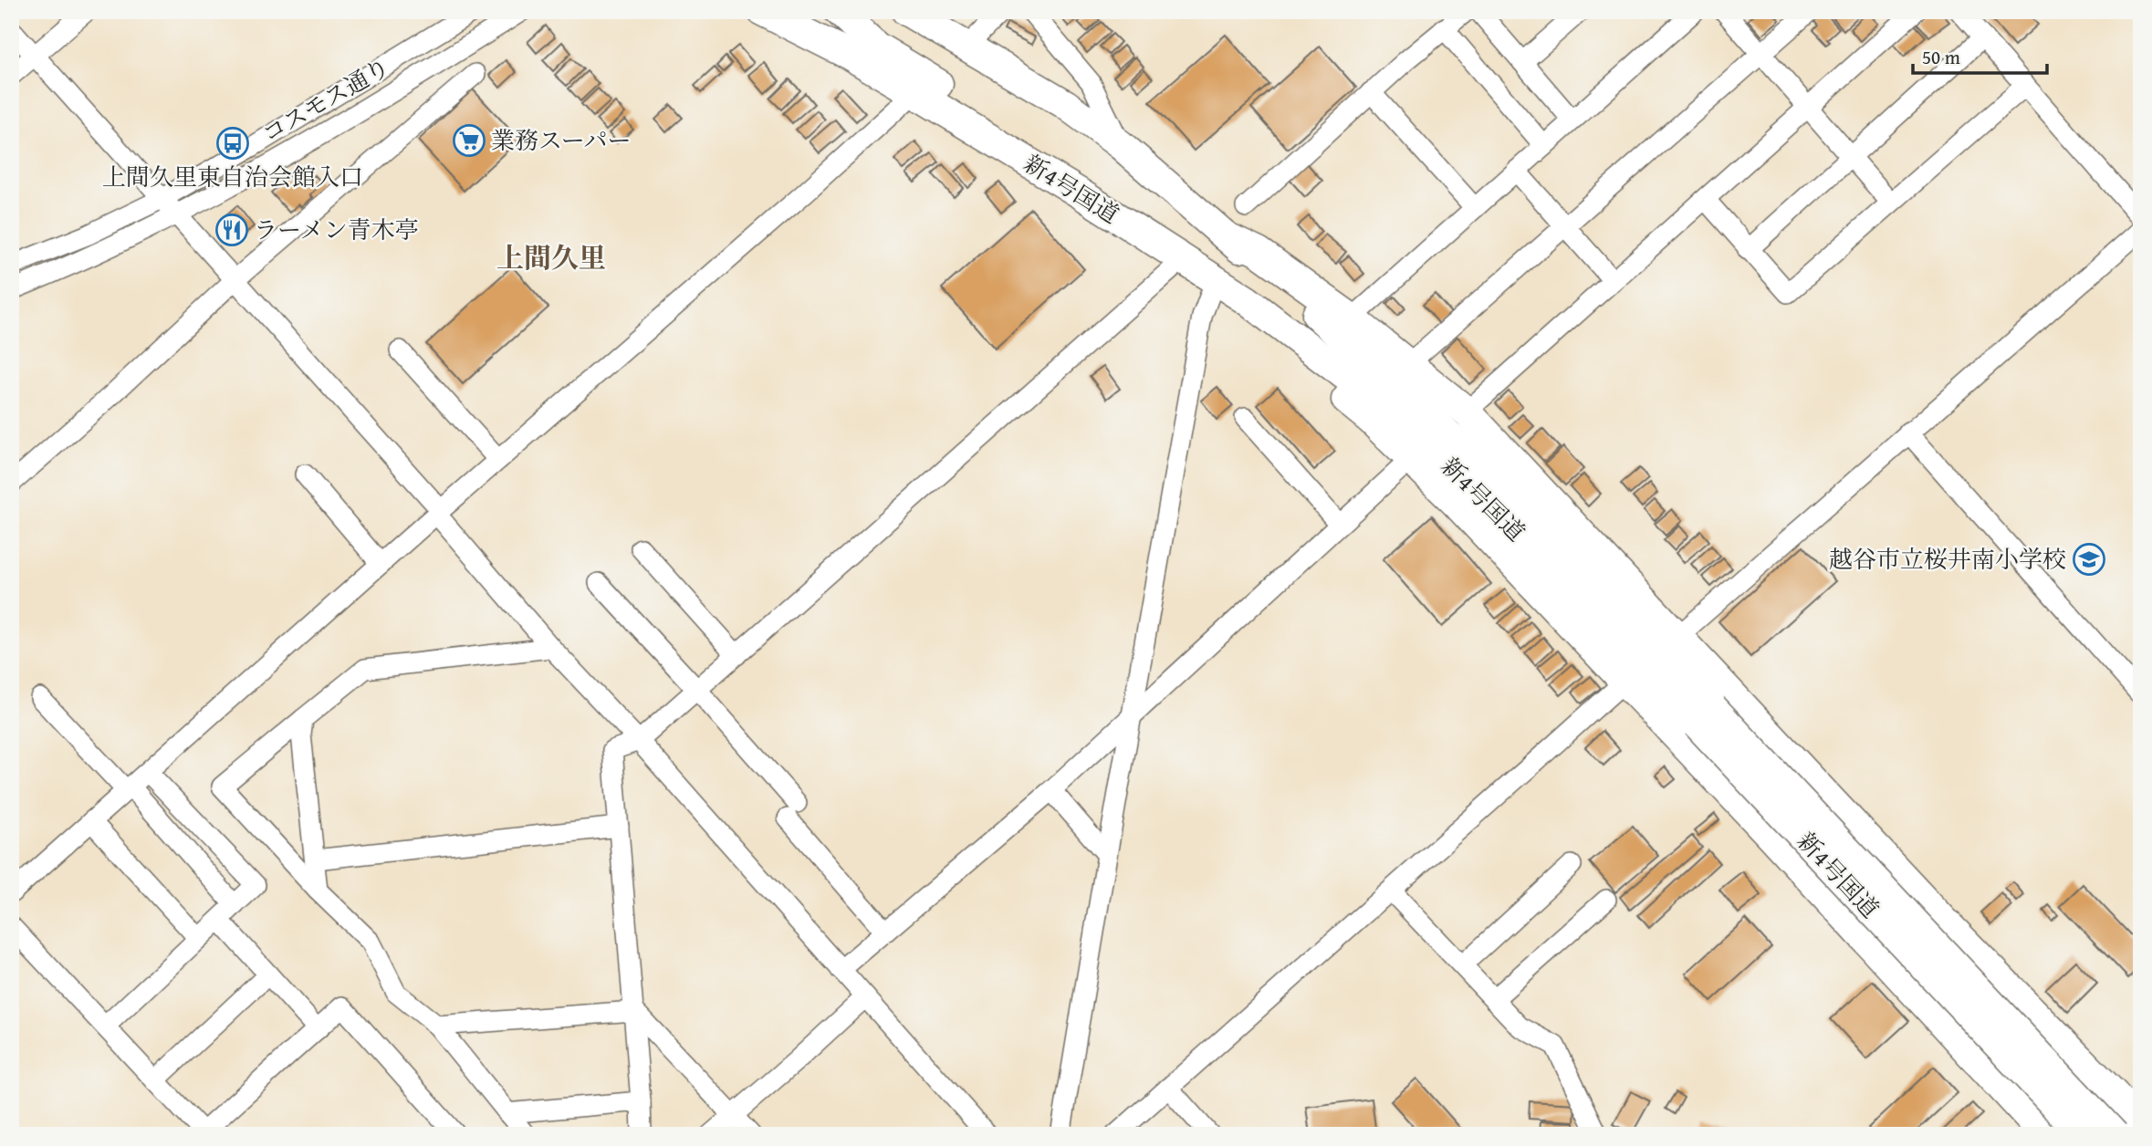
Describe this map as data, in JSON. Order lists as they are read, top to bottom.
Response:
{
  "streets": {
    "highway": ["新4号国道"],
    "street": ["コスモス通り"]
  },
  "districts": ["上間久里"],
  "places": {
    "supermarket": ["業務スーパー"],
    "bus stop": ["上間久里東自治会館入口"],
    "restaurant": ["ラーメン青木亭"],
    "school or university": ["越谷市立桜井南小学校"]
  },
  "scale_bar": "50 m"
}
